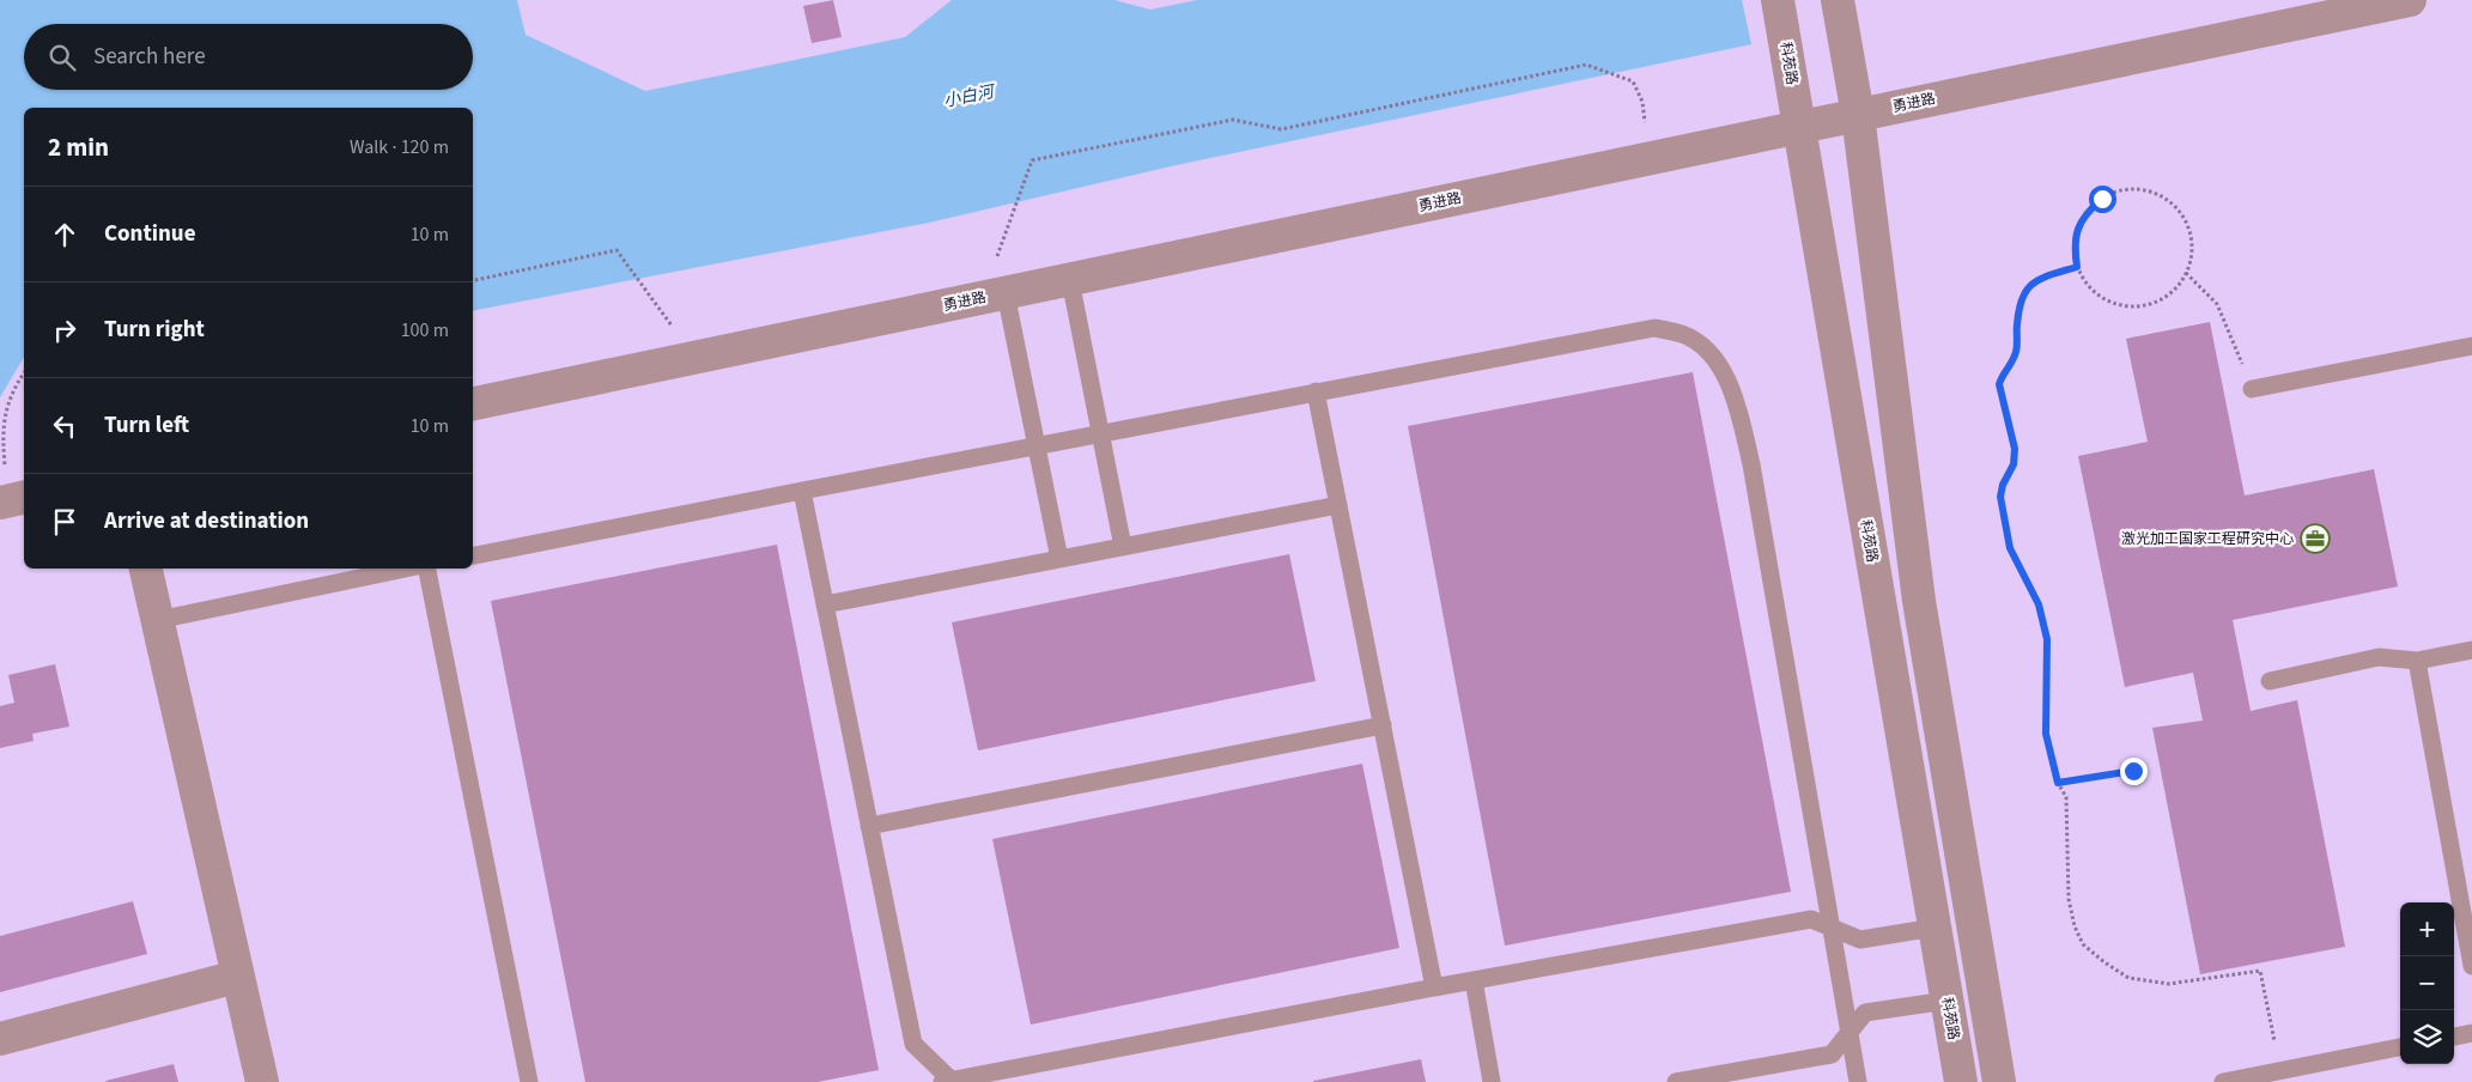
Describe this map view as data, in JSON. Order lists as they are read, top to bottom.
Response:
{
  "streets": {
    "street": ["科苑路", "勇进路"]
  },
  "crossings": [
    ["科苑路", "勇进路"]
  ],
  "water": ["小白河"],
  "places": {
    "office": ["激光加工国家工程研究中心"]
  },
  "page": {
    "search": "Search here",
    "heading": ["2 min", "Walk · 120 m"],
    "list": [
      ["Continue", "10 m"],
      ["Turn right", "100 m"],
      ["Turn left", "10 m"],
      "Arrive at destination"
    ],
    "map_buttons": ["+", "−"]
  }
}
